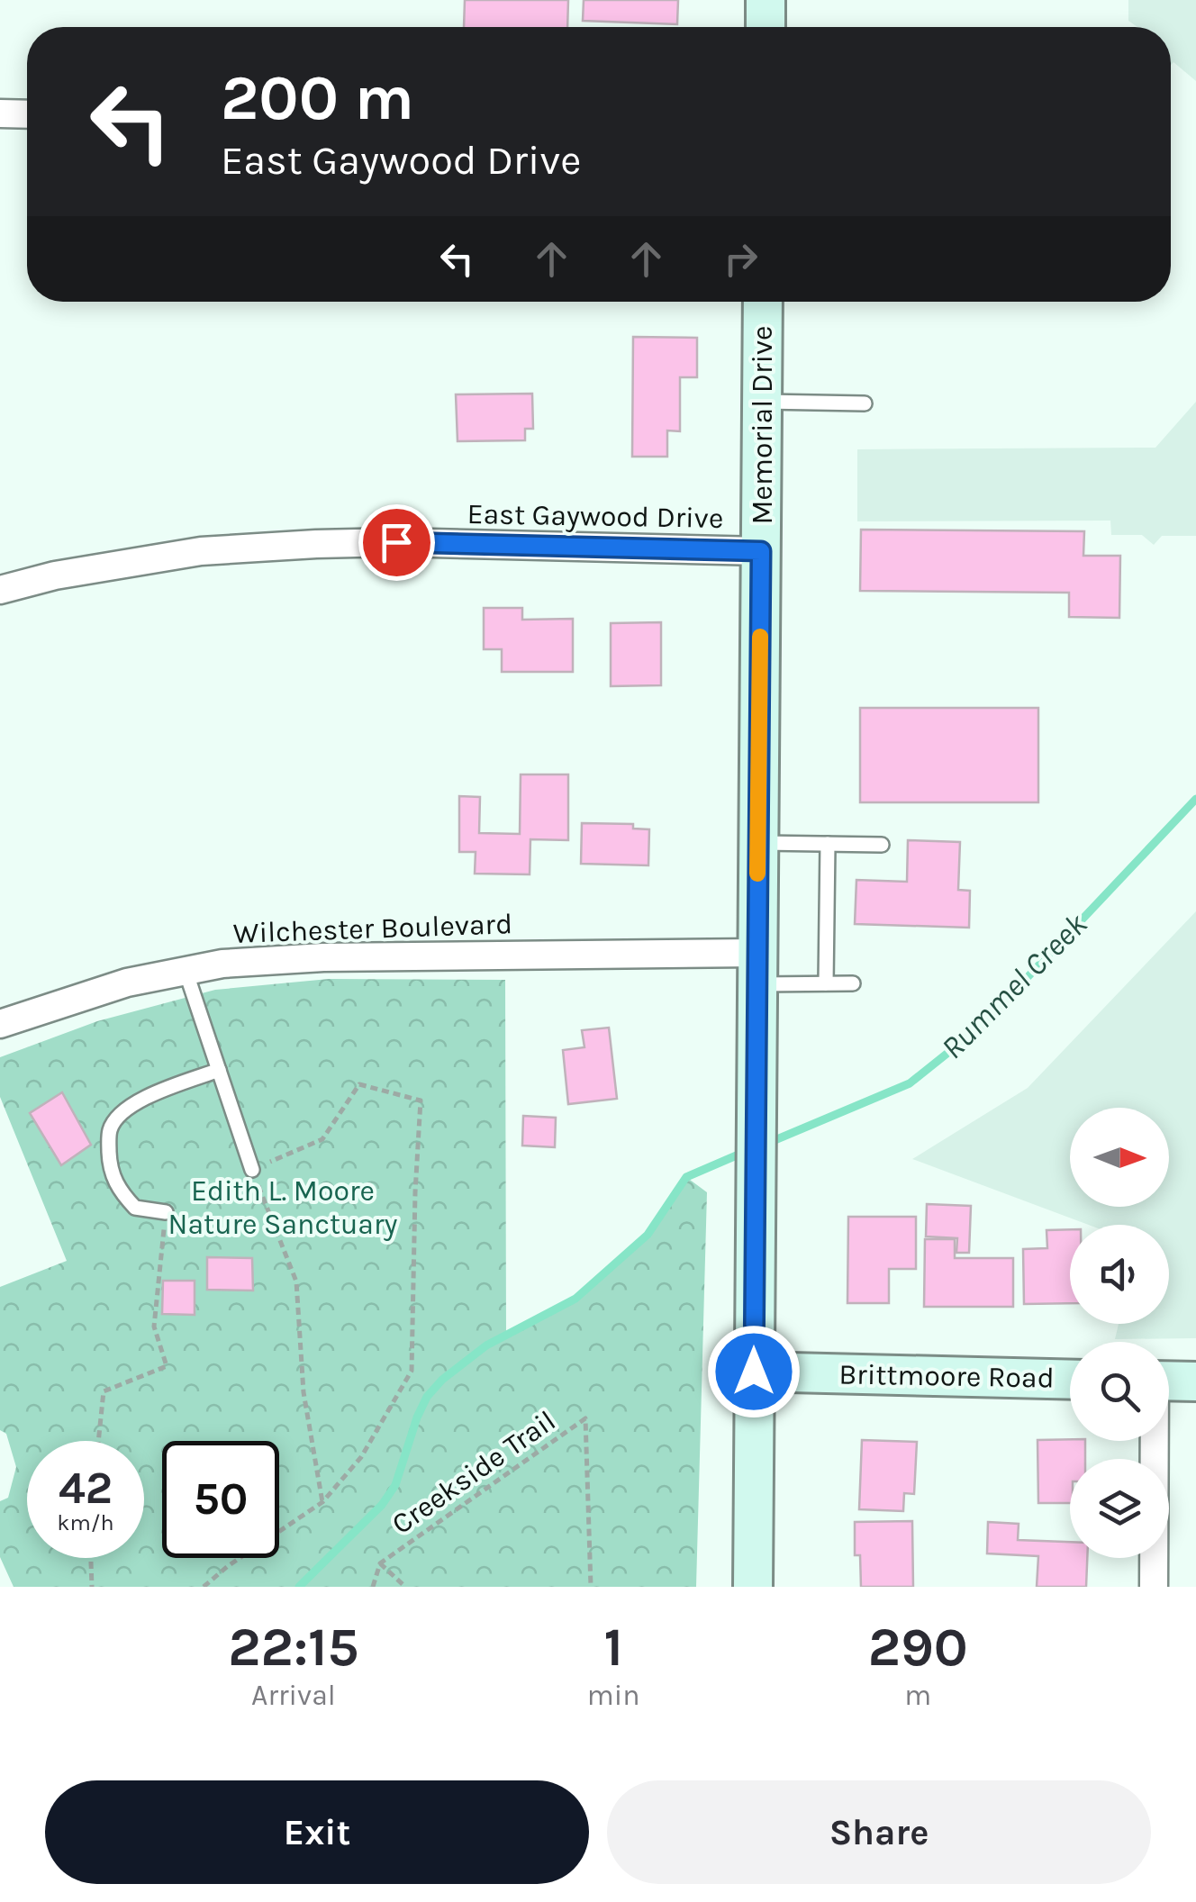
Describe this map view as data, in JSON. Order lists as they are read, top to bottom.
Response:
{
  "streets": {
    "main road": ["Memorial Drive", "Brittmoore Road"],
    "street": ["East Gaywood Drive", "Wilchester Boulevard"],
    "path": ["Creekside Trail"]
  },
  "crossings": [
    ["Memorial Drive", "East Gaywood Drive"],
    ["Memorial Drive", "Wilchester Boulevard"],
    ["Memorial Drive", "Brittmoore Road"]
  ],
  "water": ["Rummel Creek"],
  "parks": ["Edith L. Moore Nature Sanctuary"],
  "north": "right",
  "page": {
    "turn": ["200 m", "East Gaywood Drive"],
    "speed": "42 km/h",
    "limit": "50",
    "eta": [
      "22:15",
      "Arrival",
      "1",
      "min",
      "290",
      "m"
    ],
    "buttons": ["Exit", "Share"]
  }
}
